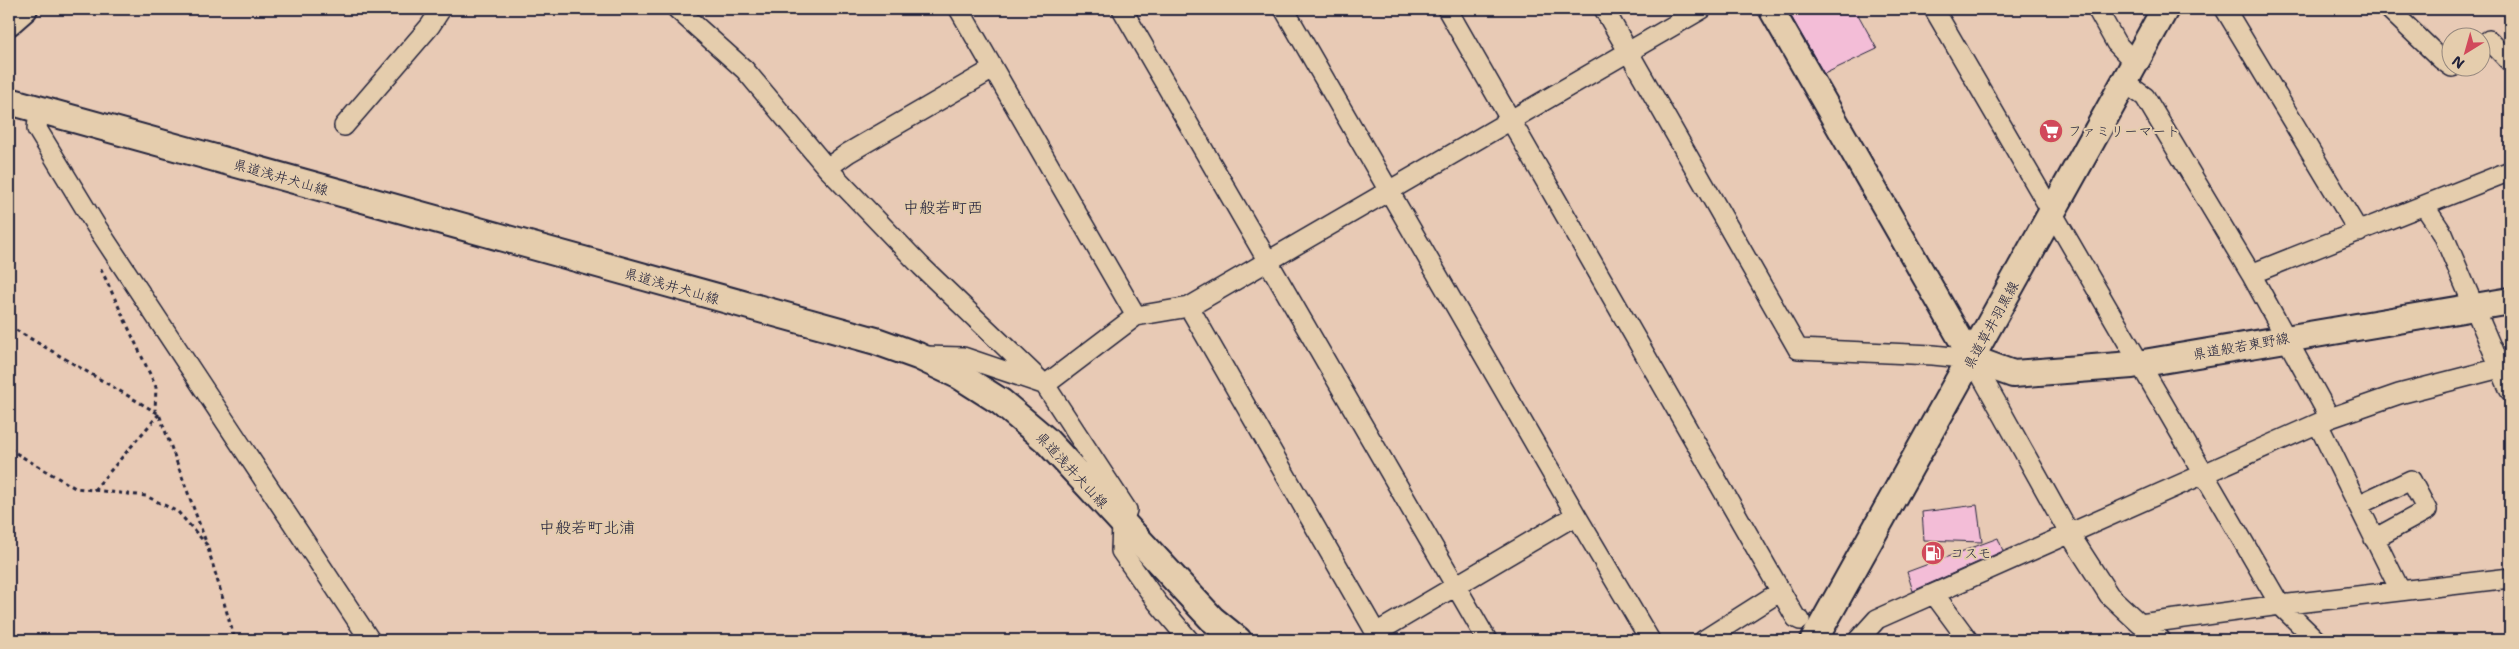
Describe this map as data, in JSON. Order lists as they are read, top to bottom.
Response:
{
  "streets": {
    "main road": ["県道浅井犬山線", "県道草井羽黒線", "県道般若東野線"]
  },
  "crossings": [
    ["県道草井羽黒線", "県道般若東野線"]
  ],
  "districts": ["中般若町西", "中般若町北浦"],
  "places": {
    "supermarket": ["ファミリーマート"],
    "fuel station": ["コスモ"]
  },
  "north": "bottom left"
}
